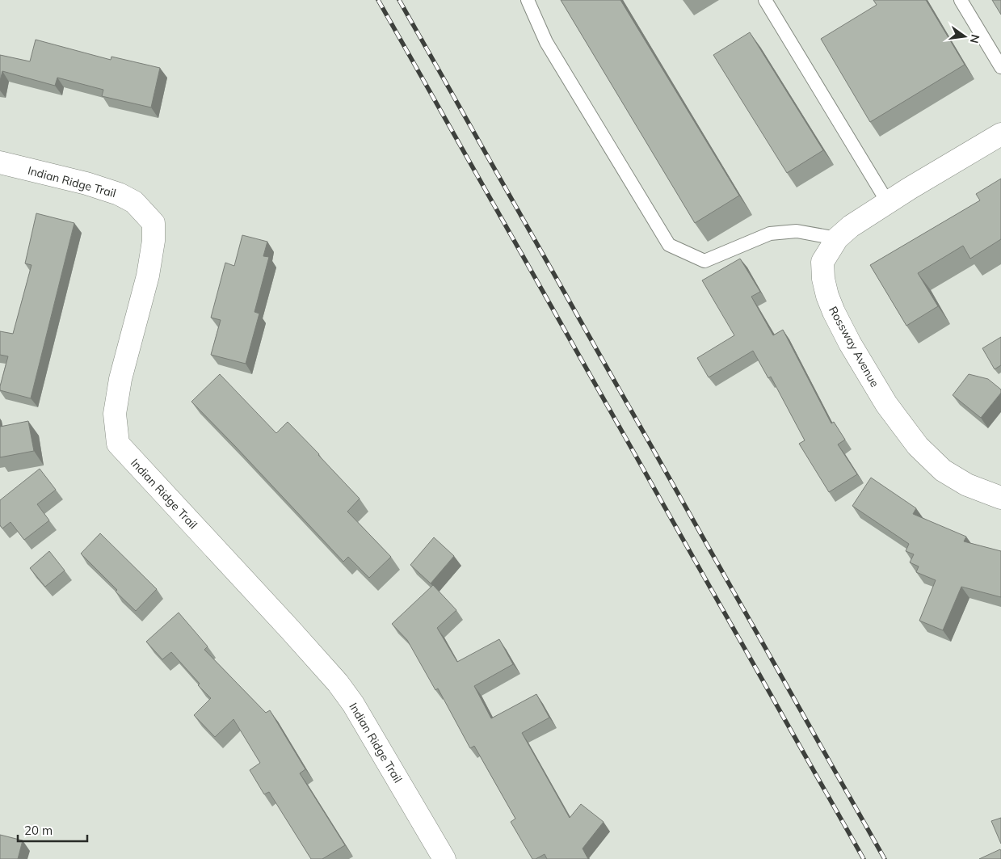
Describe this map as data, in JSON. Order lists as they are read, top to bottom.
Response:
{
  "streets": {
    "street": ["Indian Ridge Trail", "Rossway Avenue"]
  },
  "scale_bar": "20 m",
  "north": "right"
}
